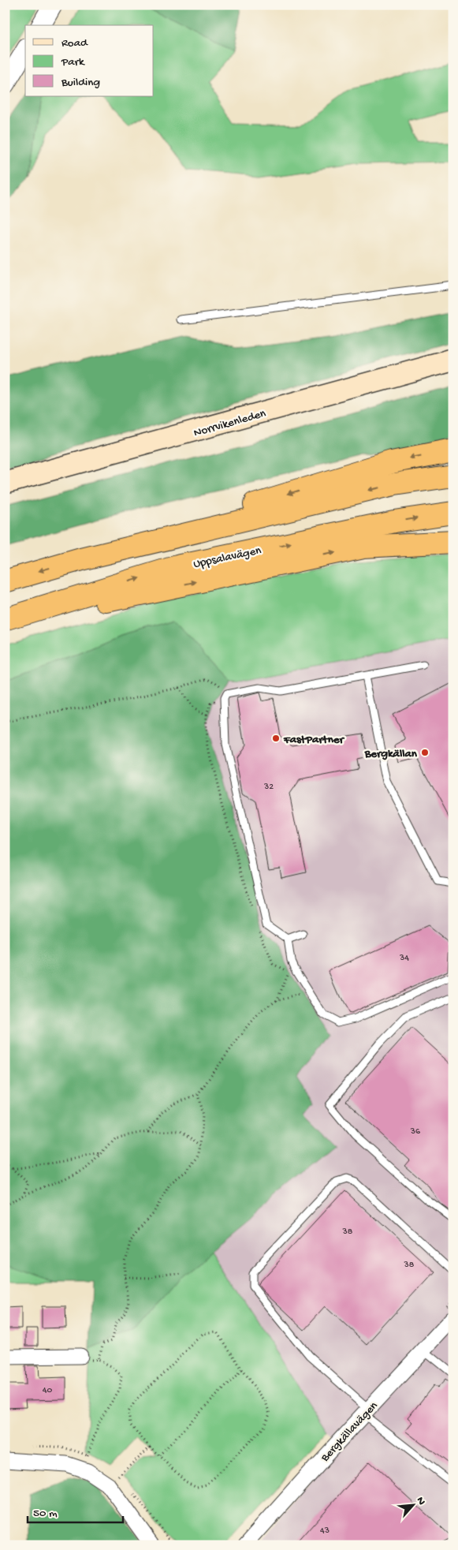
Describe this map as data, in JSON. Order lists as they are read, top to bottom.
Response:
{
  "streets": {
    "highway": ["Uppsalavägen"],
    "main road": ["Norrvikenleden"],
    "street": ["Bergkällavägen"]
  },
  "places": ["FastPartner", "Bergkällan"],
  "house_numbers": [
    "32",
    "34",
    "36",
    "38",
    "38",
    "40",
    "43"
  ],
  "legend": ["Road", "Park", "Building"],
  "scale_bar": "50 m",
  "north": "top right"
}
